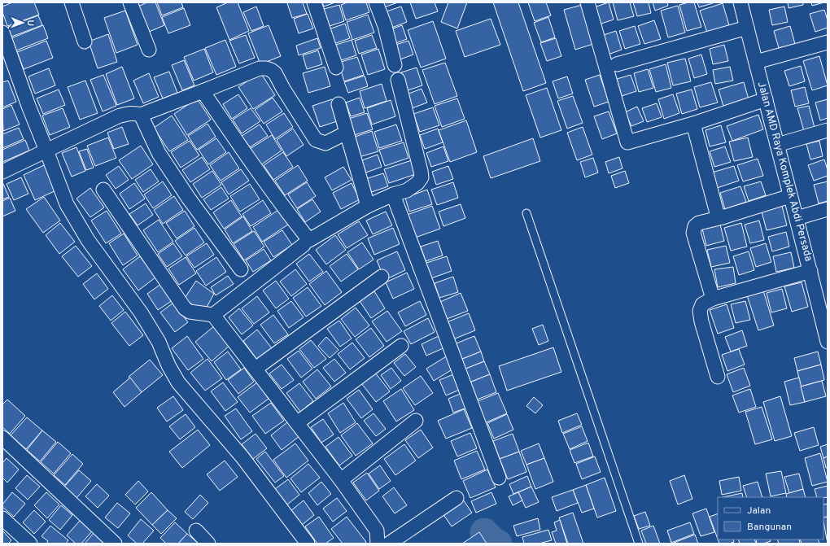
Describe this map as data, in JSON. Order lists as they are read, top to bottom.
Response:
{
  "streets": {
    "street": ["Jalan AMD Raya Komplek Abdi Persada"]
  },
  "legend": ["Jalan", "Bangunan"],
  "north": "right"
}
